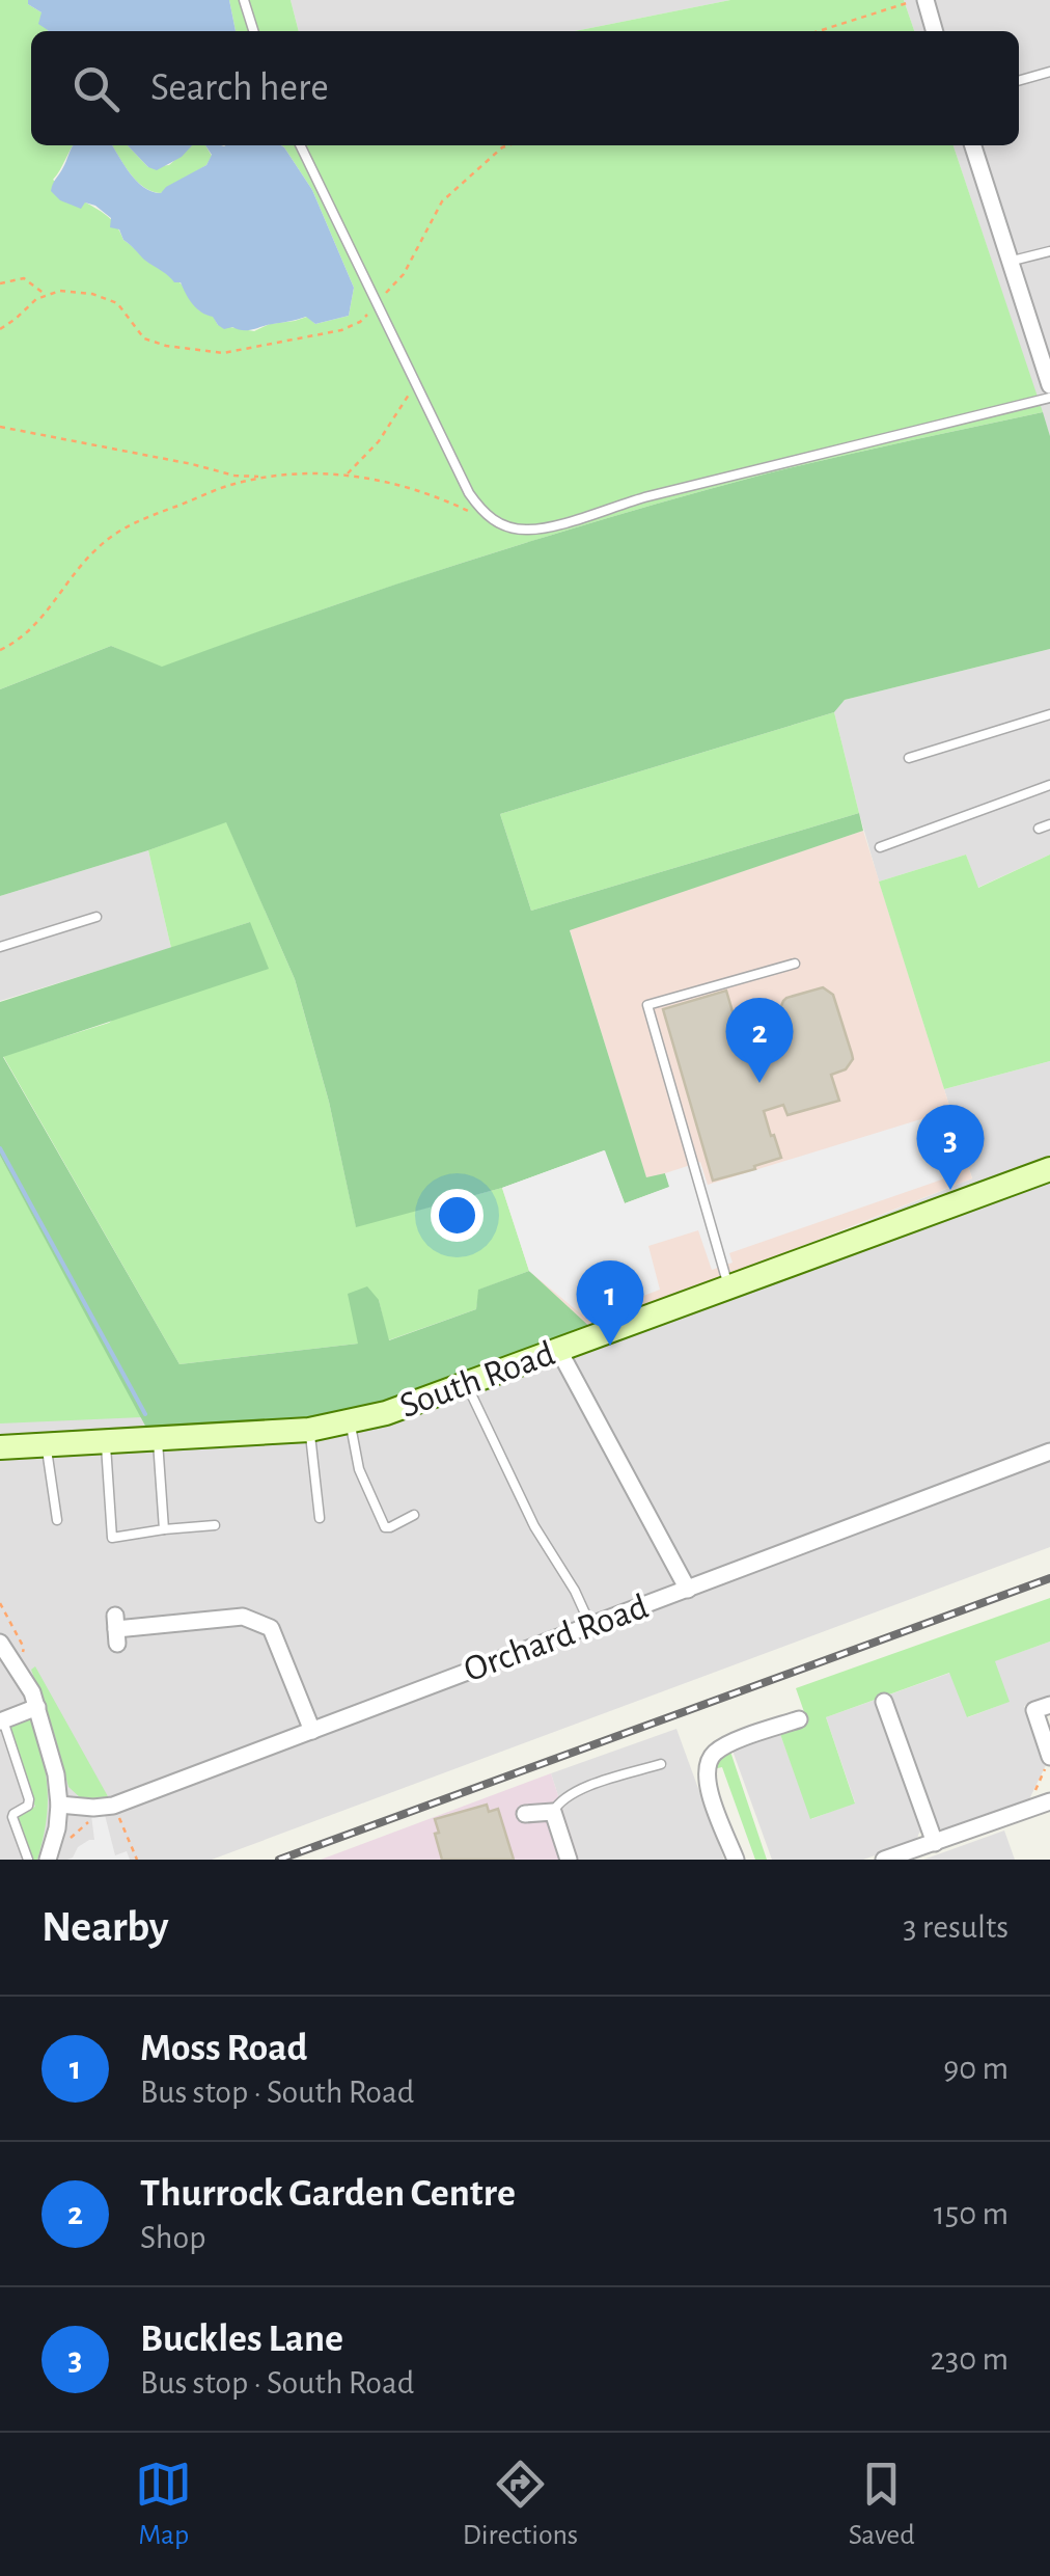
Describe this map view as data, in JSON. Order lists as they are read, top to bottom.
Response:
{
  "streets": {
    "main road": ["South Road"],
    "street": ["Orchard Road"]
  },
  "page": {
    "search": "Search here",
    "pins": ["2", "3", "1"],
    "heading": ["Nearby", "3 results"],
    "list": [
      {
        "mark": "1",
        "name": "Moss Road",
        "note": "Bus stop · South Road",
        "value": "90 m"
      },
      {
        "mark": "2",
        "name": "Thurrock Garden Centre",
        "note": "Shop",
        "value": "150 m"
      },
      {
        "mark": "3",
        "name": "Buckles Lane",
        "note": "Bus stop · South Road",
        "value": "230 m"
      }
    ],
    "nav": ["Map", "Directions", "Saved"]
  }
}
